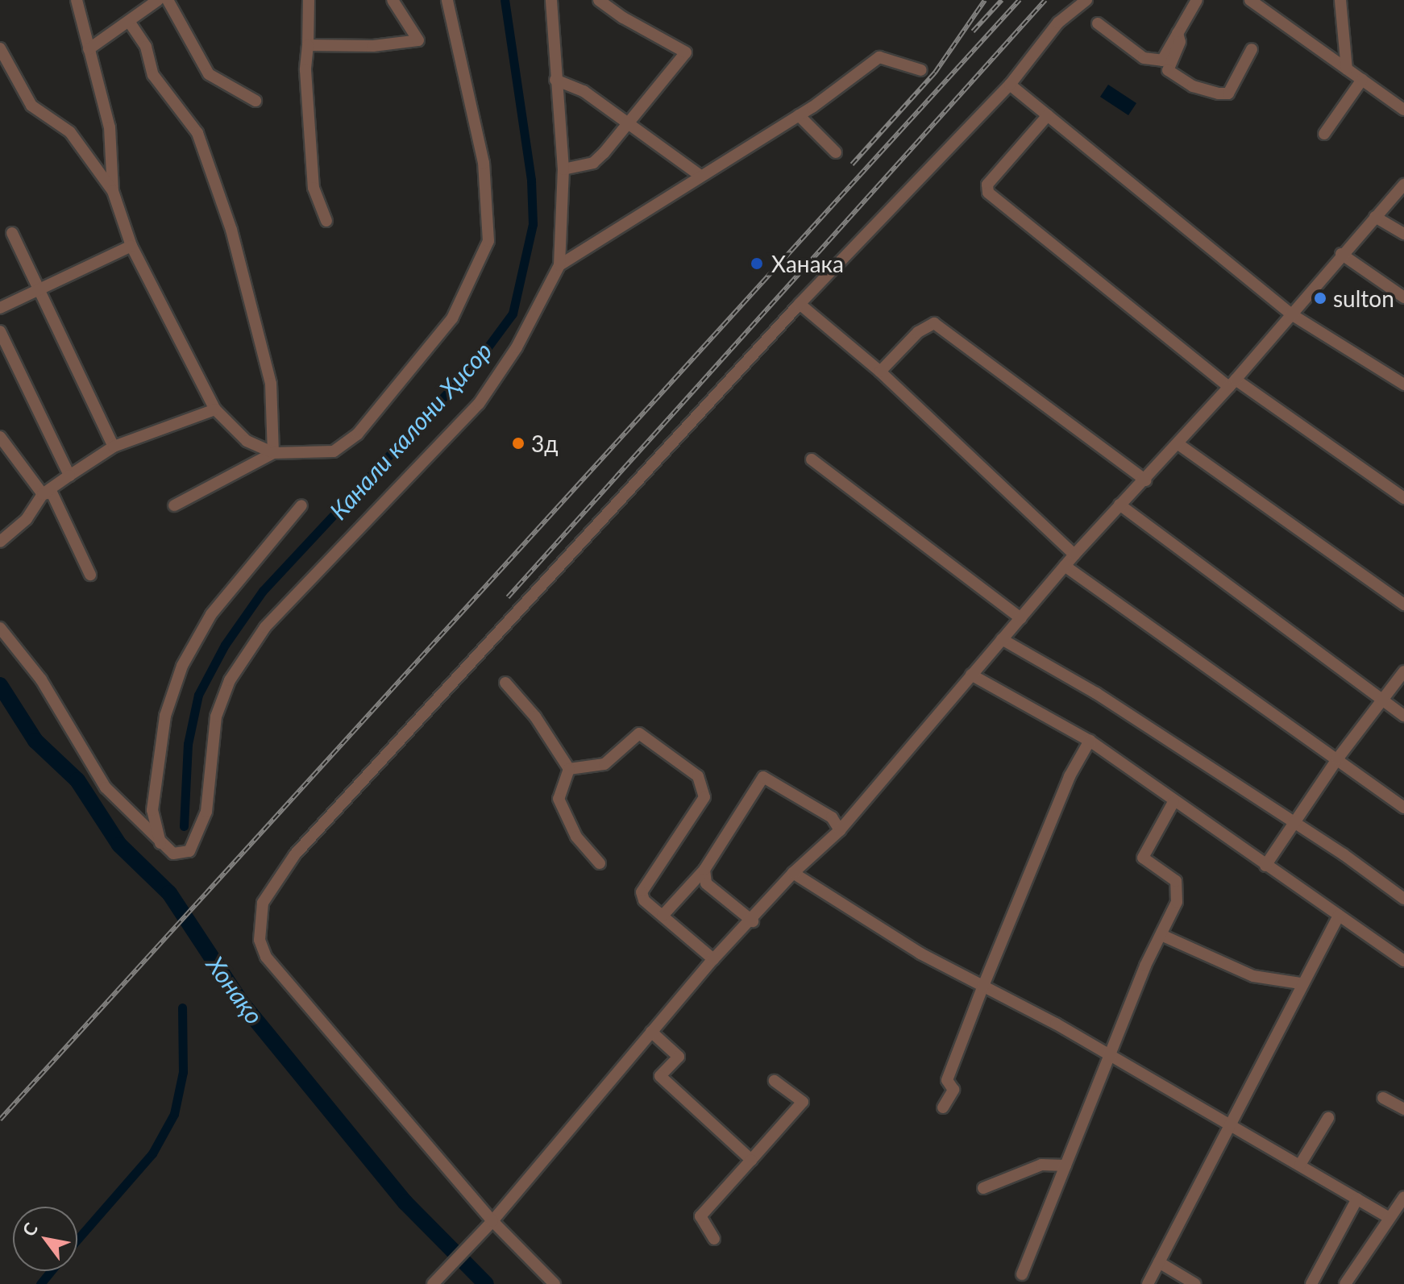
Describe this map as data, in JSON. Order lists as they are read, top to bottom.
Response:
{
  "water": ["Канали калони Ҳисор", "Хонақо"],
  "places": ["Ханака", "sulton", "3д"],
  "north": "top left"
}
